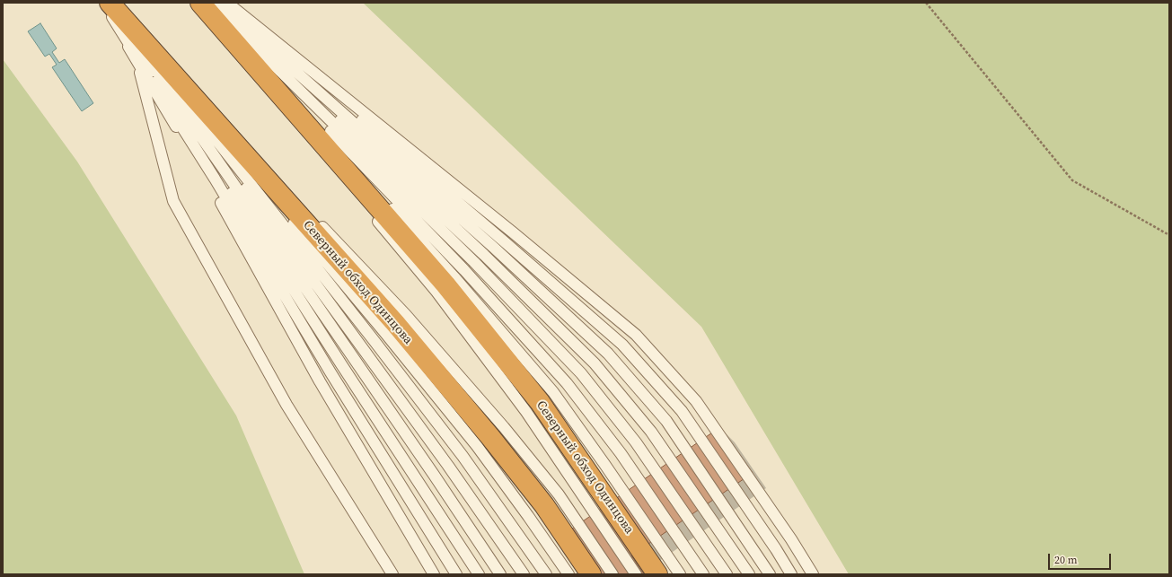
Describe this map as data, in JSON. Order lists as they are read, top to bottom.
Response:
{
  "streets": {
    "highway": ["Северный обход Одинцова"]
  },
  "scale_bar": "20 m"
}
